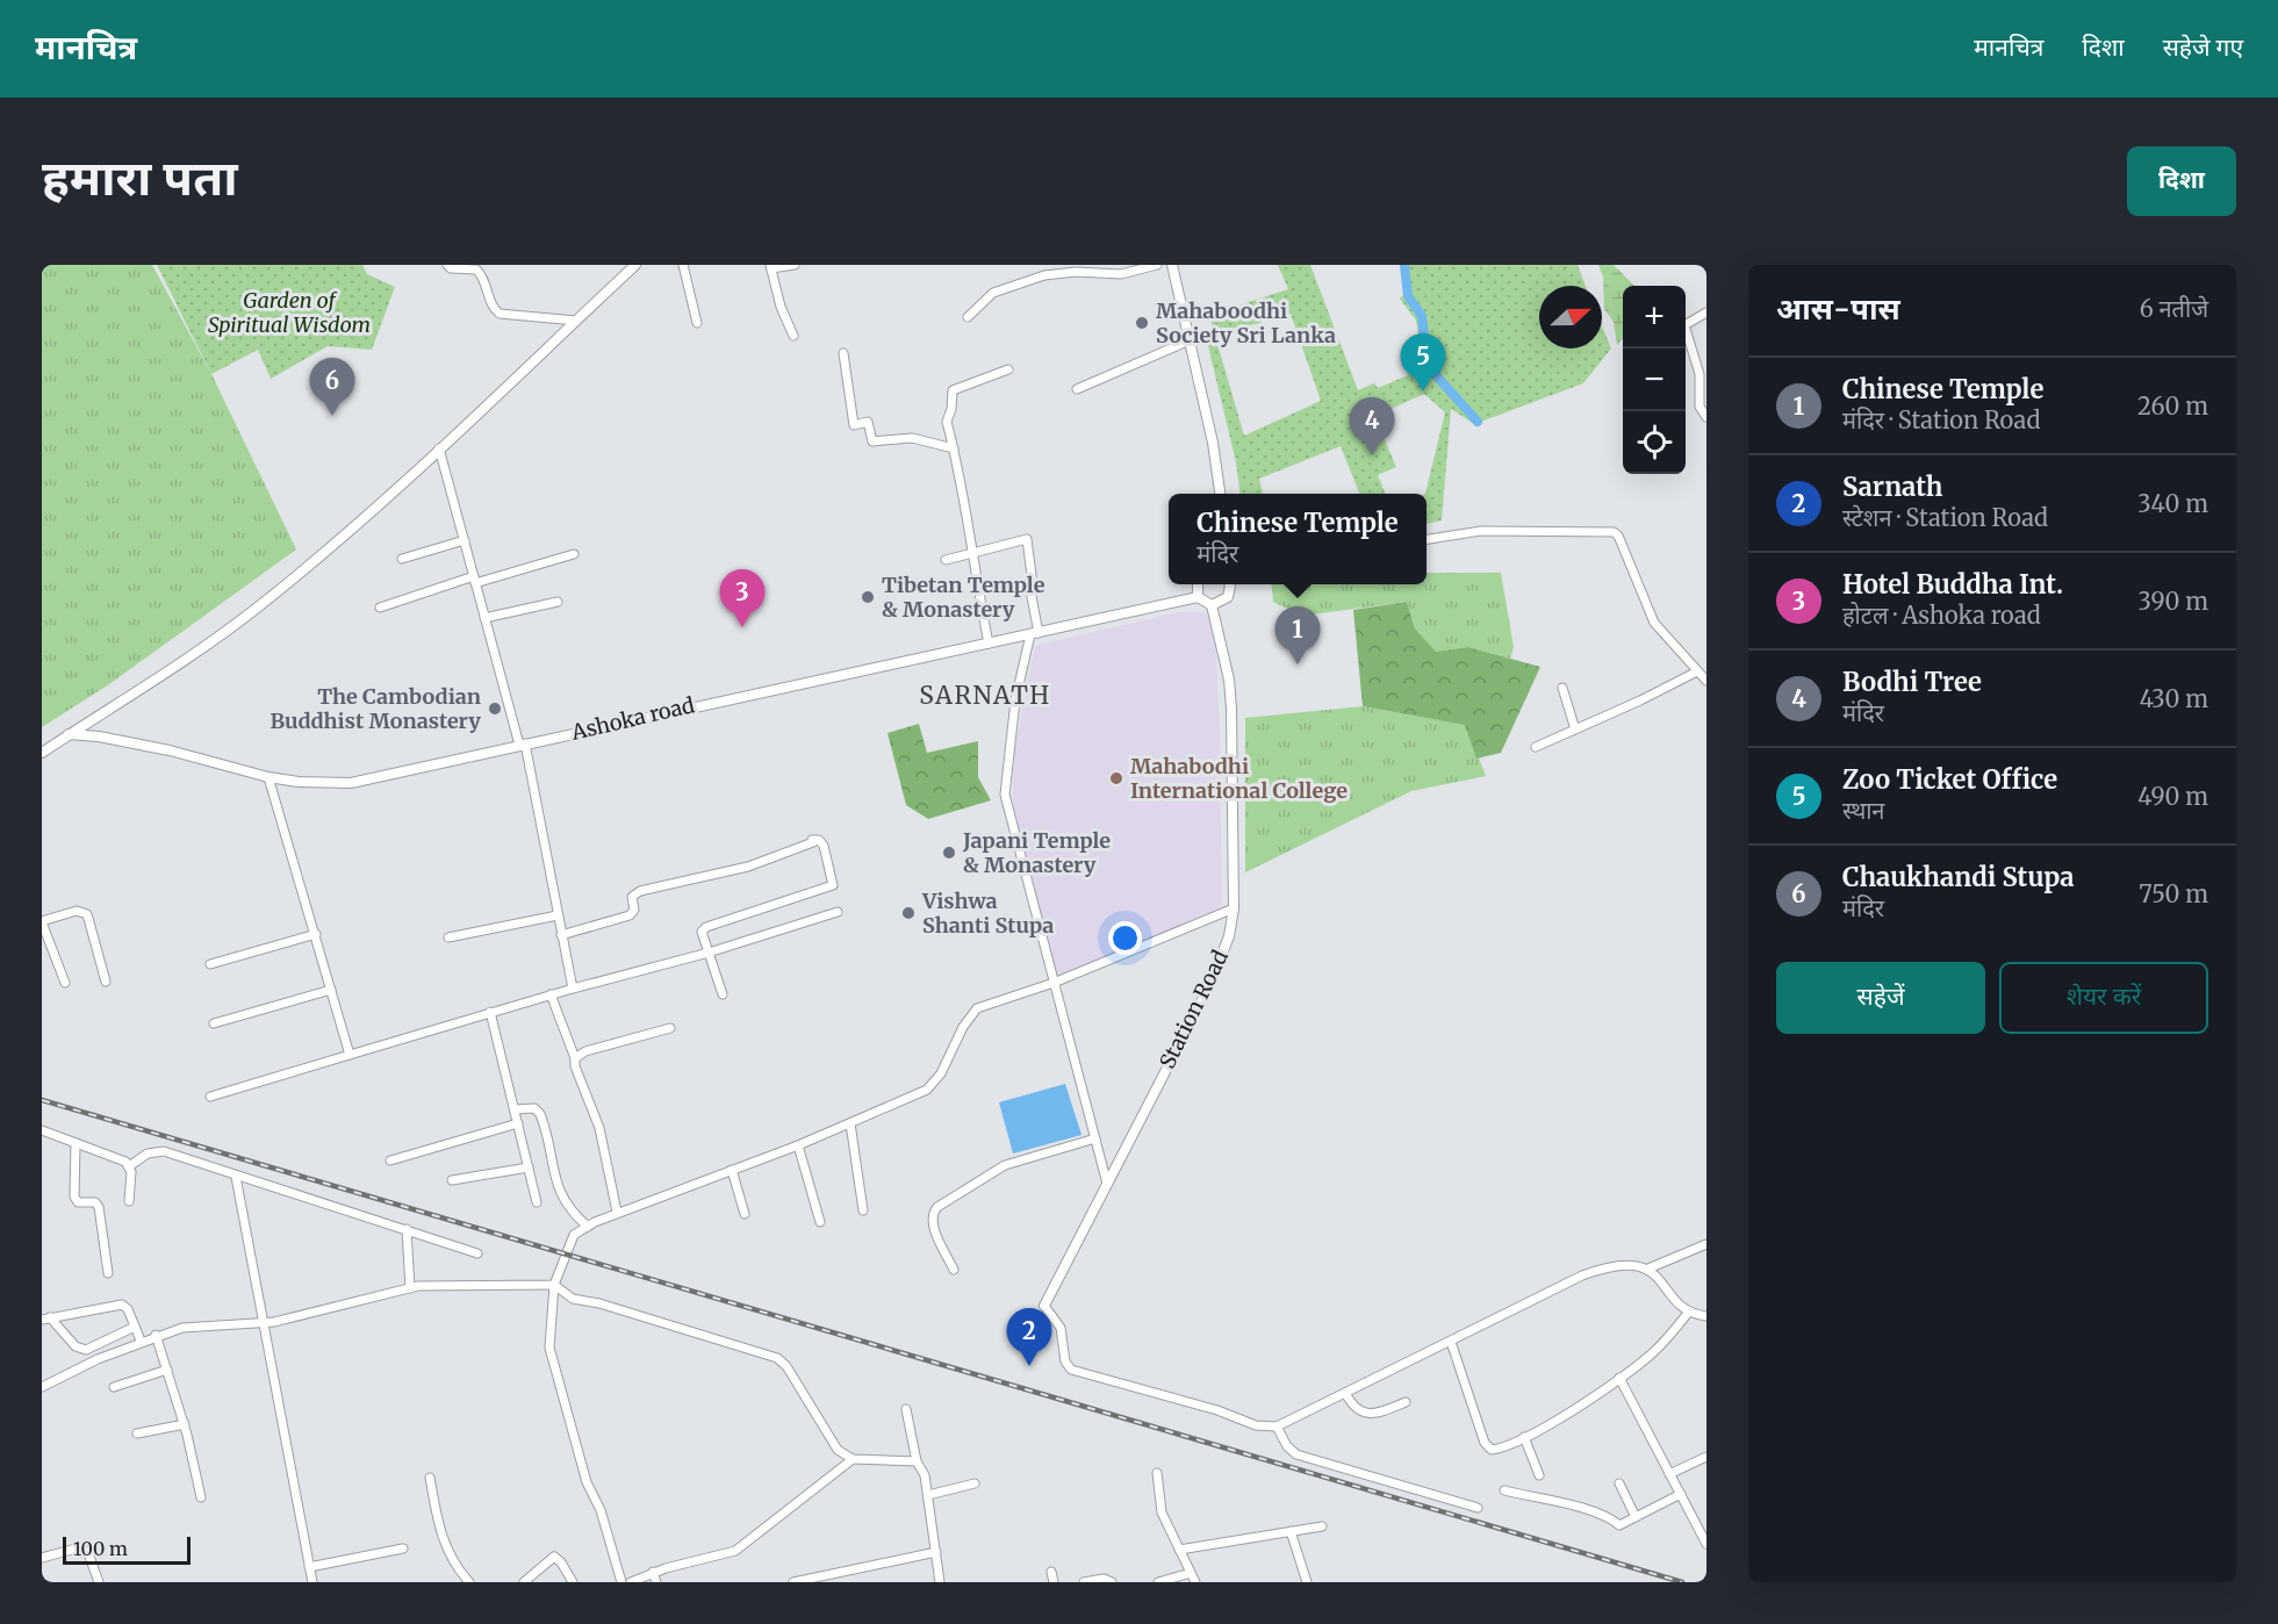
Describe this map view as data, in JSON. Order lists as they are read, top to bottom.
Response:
{
  "streets": {
    "street": ["Ashoka road", "Station Road"]
  },
  "districts": ["SARNATH"],
  "parks": ["Garden of Spiritual Wisdom"],
  "places": [
    "Mahaboodhi Society Sri Lanka",
    "Tibetan Temple & Monastery",
    "The Cambodian Buddhist Monastery",
    "Mahabodhi International College",
    "Japani Temple & Monastery",
    "Vishwa Shanti Stupa"
  ],
  "scale_bar": "100 m",
  "north": "right",
  "page": {
    "header": "मानचित्र",
    "nav": ["मानचित्र", "दिशा", "सहेजे गए"],
    "buttons": [
      "दिशा",
      ["सहेजें", "शेयर करें"]
    ],
    "title": "हमारा पता",
    "heading": ["आस-पास", "6 नतीजे"],
    "map_buttons": ["+", "−"],
    "pins": [
      "5",
      "6",
      "4",
      "3",
      "1",
      "2"
    ],
    "list": [
      {
        "mark": "1",
        "name": "Chinese Temple",
        "note": "मंदिर · Station Road",
        "value": "260 m"
      },
      {
        "mark": "2",
        "name": "Sarnath",
        "note": "स्टेशन · Station Road",
        "value": "340 m"
      },
      {
        "mark": "3",
        "name": "Hotel Buddha Int.",
        "note": "होटल · Ashoka road",
        "value": "390 m"
      },
      {
        "mark": "4",
        "name": "Bodhi Tree",
        "note": "मंदिर",
        "value": "430 m"
      },
      {
        "mark": "5",
        "name": "Zoo Ticket Office",
        "note": "स्थान",
        "value": "490 m"
      },
      {
        "mark": "6",
        "name": "Chaukhandi Stupa",
        "note": "मंदिर",
        "value": "750 m"
      }
    ],
    "popup": ["Chinese Temple", "मंदिर"],
    "scale": "100 m"
  }
}
